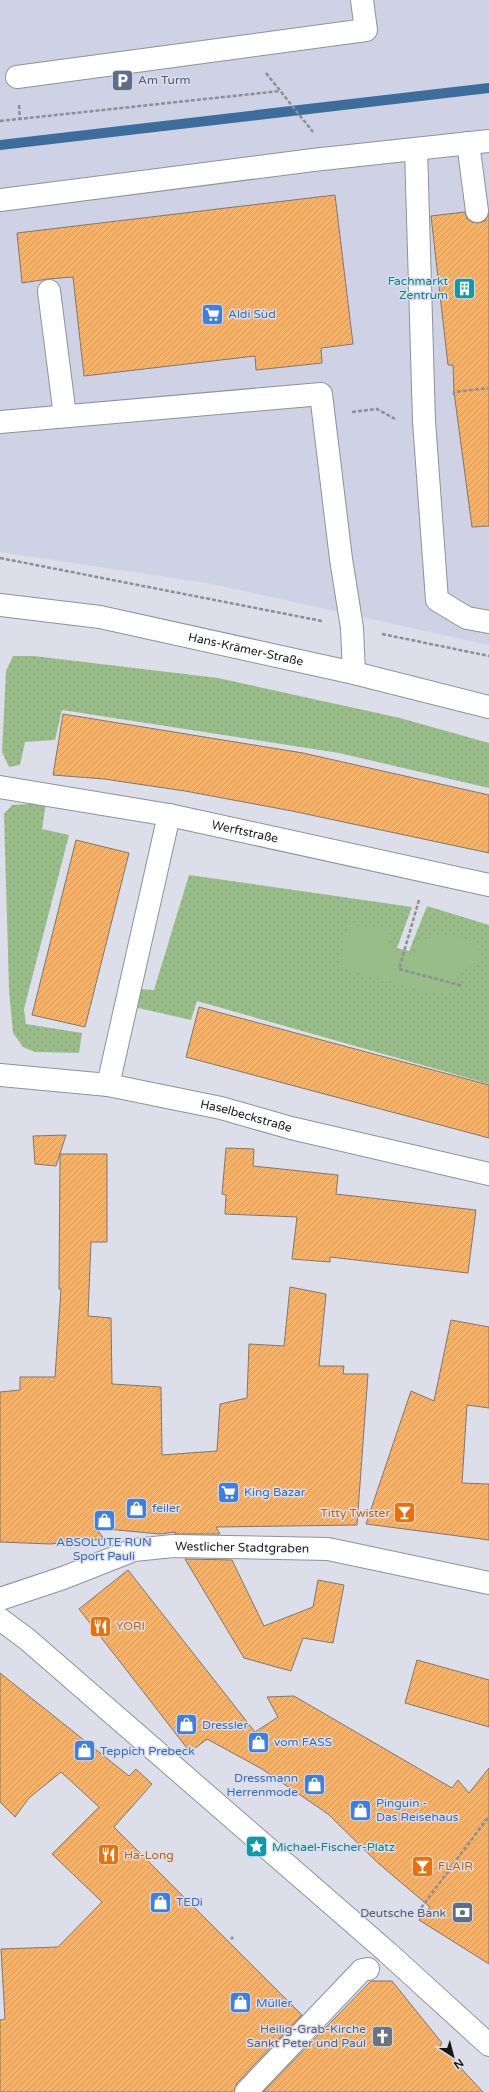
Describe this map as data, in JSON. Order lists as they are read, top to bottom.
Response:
{
  "streets": {
    "street": [
      "Hans-Krämer-Straße",
      "Werftstraße",
      "Haselbeckstraße",
      "Westlicher Stadtgraben"
    ]
  },
  "places": {
    "parking": ["Am Turm"],
    "building": ["Fachmarkt Zentrum"],
    "supermarket": ["Aldi Süd", "King Bazar"],
    "shop": [
      "feiler",
      "ABSOLUTE RUN Sport Pauli",
      "Dressler",
      "vom FASS",
      "Teppich Prebeck",
      "Dressmann Herrenmode",
      "Pinguin - Das Reisehaus",
      "TEDi",
      "Müller"
    ],
    "bar": ["Titty Twister", "FLAIR"],
    "restaurant": ["YORI", "Ha-Long"],
    "place": ["Michael-Fischer-Platz"],
    "bank": ["Deutsche Bank"],
    "church": ["Heilig-Grab-Kirche Sankt Peter und Paul"]
  },
  "north": "bottom right"
}
